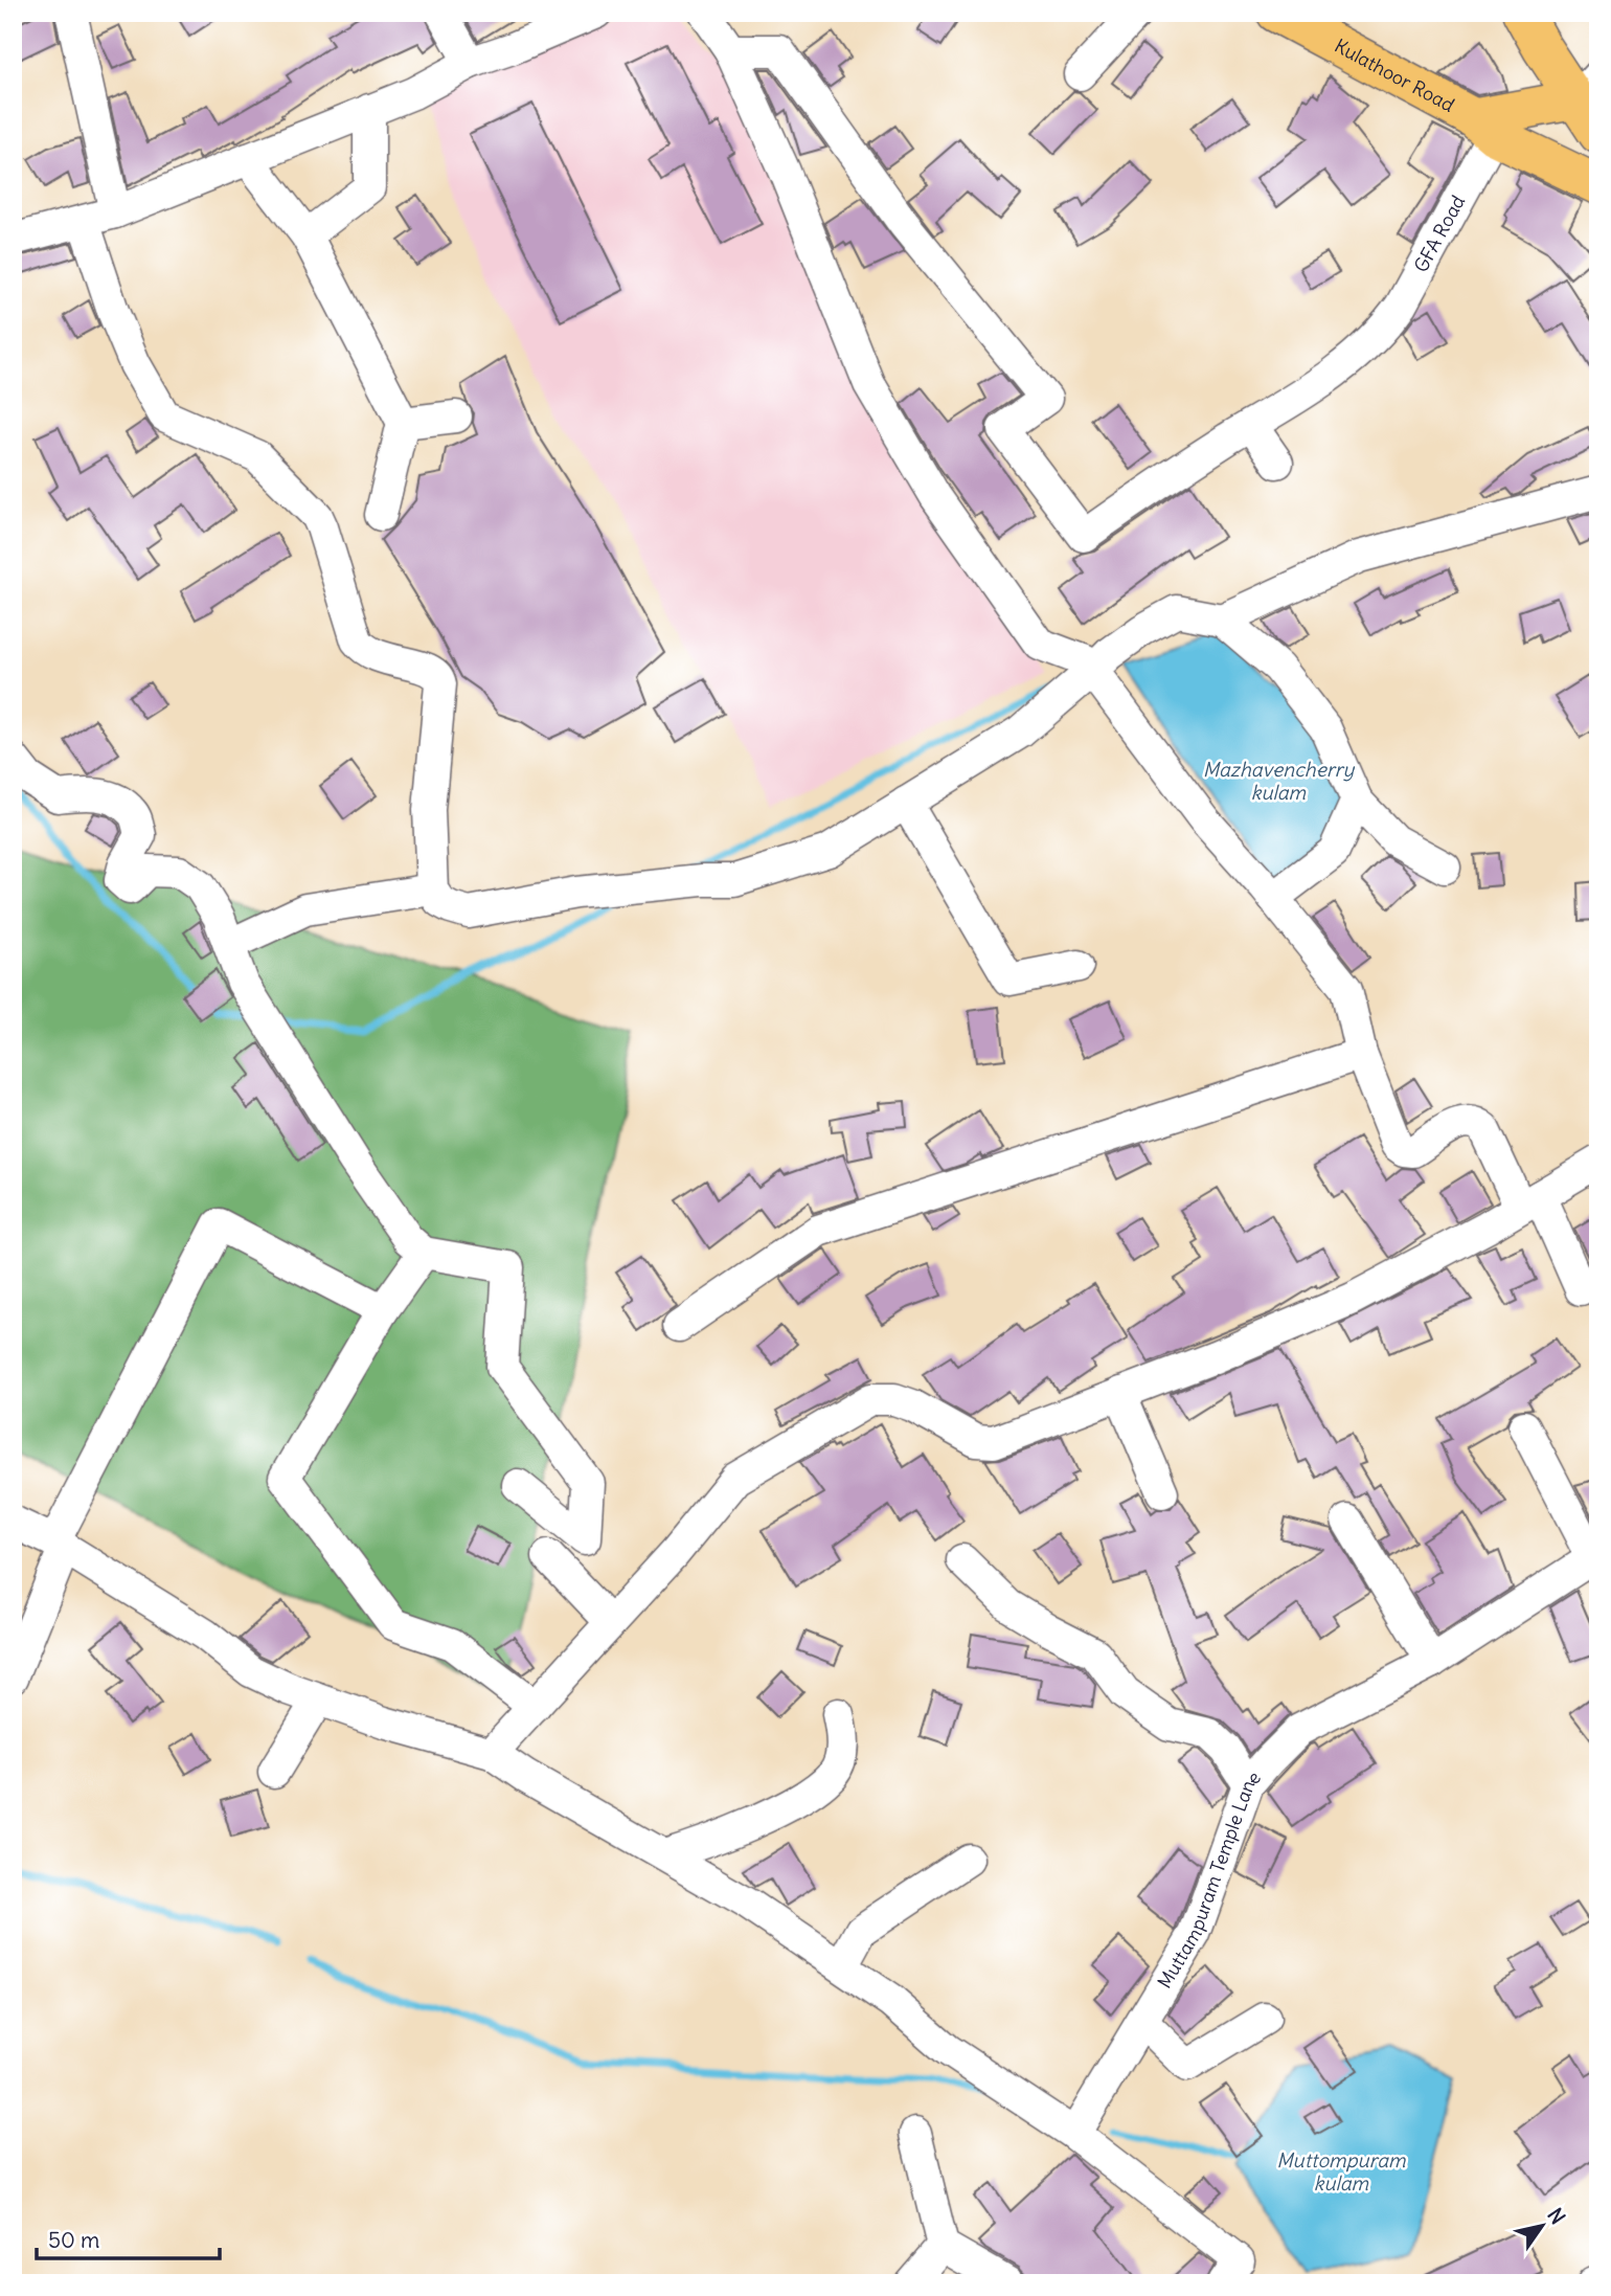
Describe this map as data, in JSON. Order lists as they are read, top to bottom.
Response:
{
  "streets": {
    "main road": ["Kulathoor Road"],
    "street": ["GFA Road", "Muttampuram Temple Lane"]
  },
  "crossings": [
    ["Kulathoor Road", "GFA Road"]
  ],
  "water": ["Mazhavencherry kulam", "Muttompuram kulam"],
  "scale_bar": "50 m",
  "north": "top right"
}
